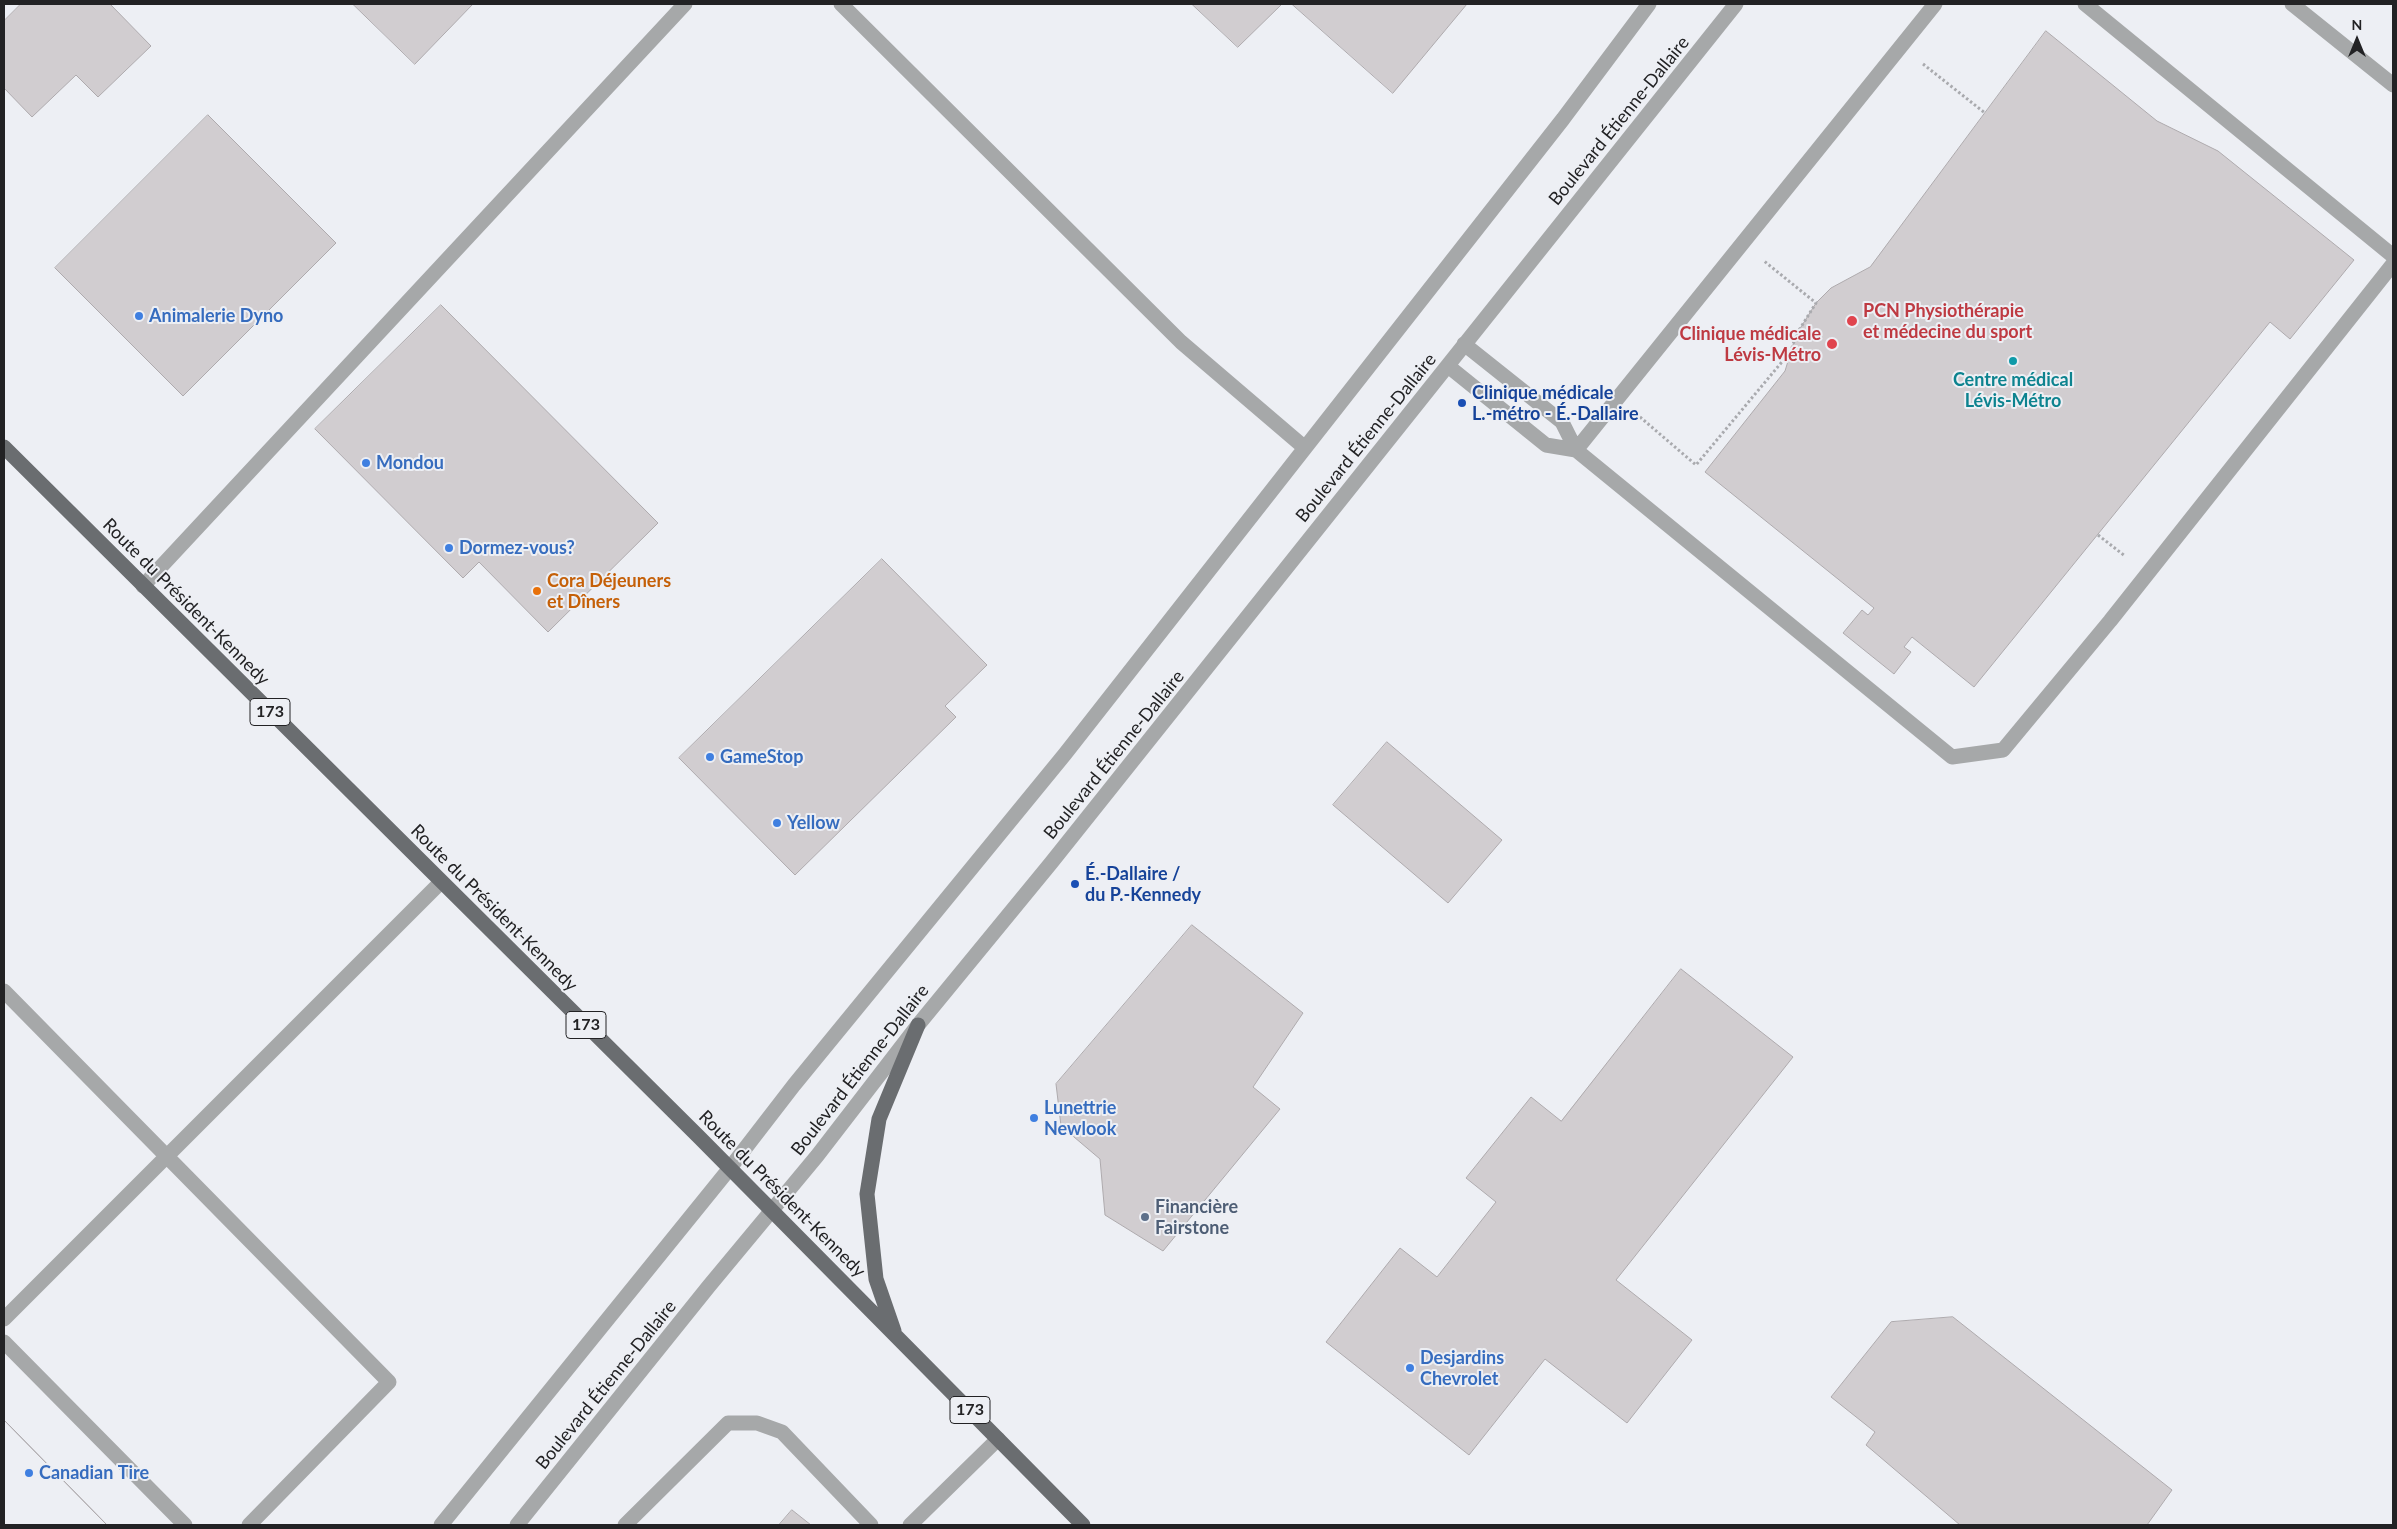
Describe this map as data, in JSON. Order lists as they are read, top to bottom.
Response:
{
  "streets": {
    "main road": ["Route du Président-Kennedy", "173"],
    "street": ["Boulevard Étienne-Dallaire"]
  },
  "crossings": [
    ["Boulevard Étienne-Dallaire", "Route du Président-Kennedy"]
  ],
  "places": [
    "Animalerie Dyno",
    "PCN Physiothérapie et médecine du sport",
    "Clinique médicale Lévis-Métro",
    "Centre médical Lévis-Métro",
    "Clinique médicale L.-métro - É.-Dallaire",
    "Mondou",
    "Dormez-vous?",
    "Cora Déjeuners et Dîners",
    "GameStop",
    "Yellow",
    "É.-Dallaire / du P.-Kennedy",
    "Lunettrie Newlook",
    "Financière Fairstone",
    "Desjardins Chevrolet",
    "Canadian Tire"
  ],
  "north": "top"
}
